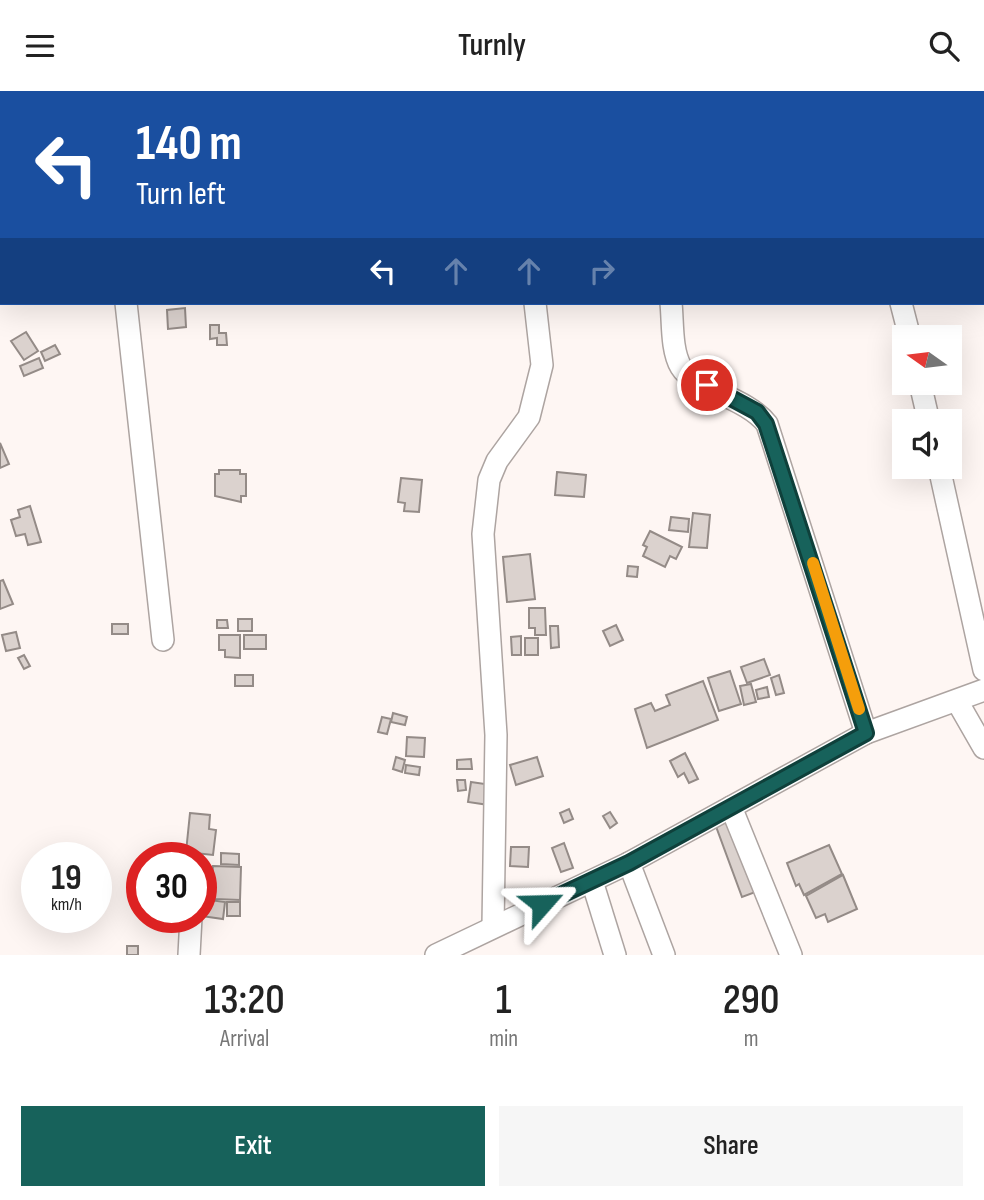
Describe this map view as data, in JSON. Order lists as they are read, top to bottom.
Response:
{
  "north": "left",
  "page": {
    "header": "Turnly",
    "turn": ["140 m", "Turn left"],
    "speed": "19 km/h",
    "limit": "30",
    "eta": [
      "13:20",
      "Arrival",
      "1",
      "min",
      "290",
      "m"
    ],
    "buttons": ["Exit", "Share"]
  }
}
